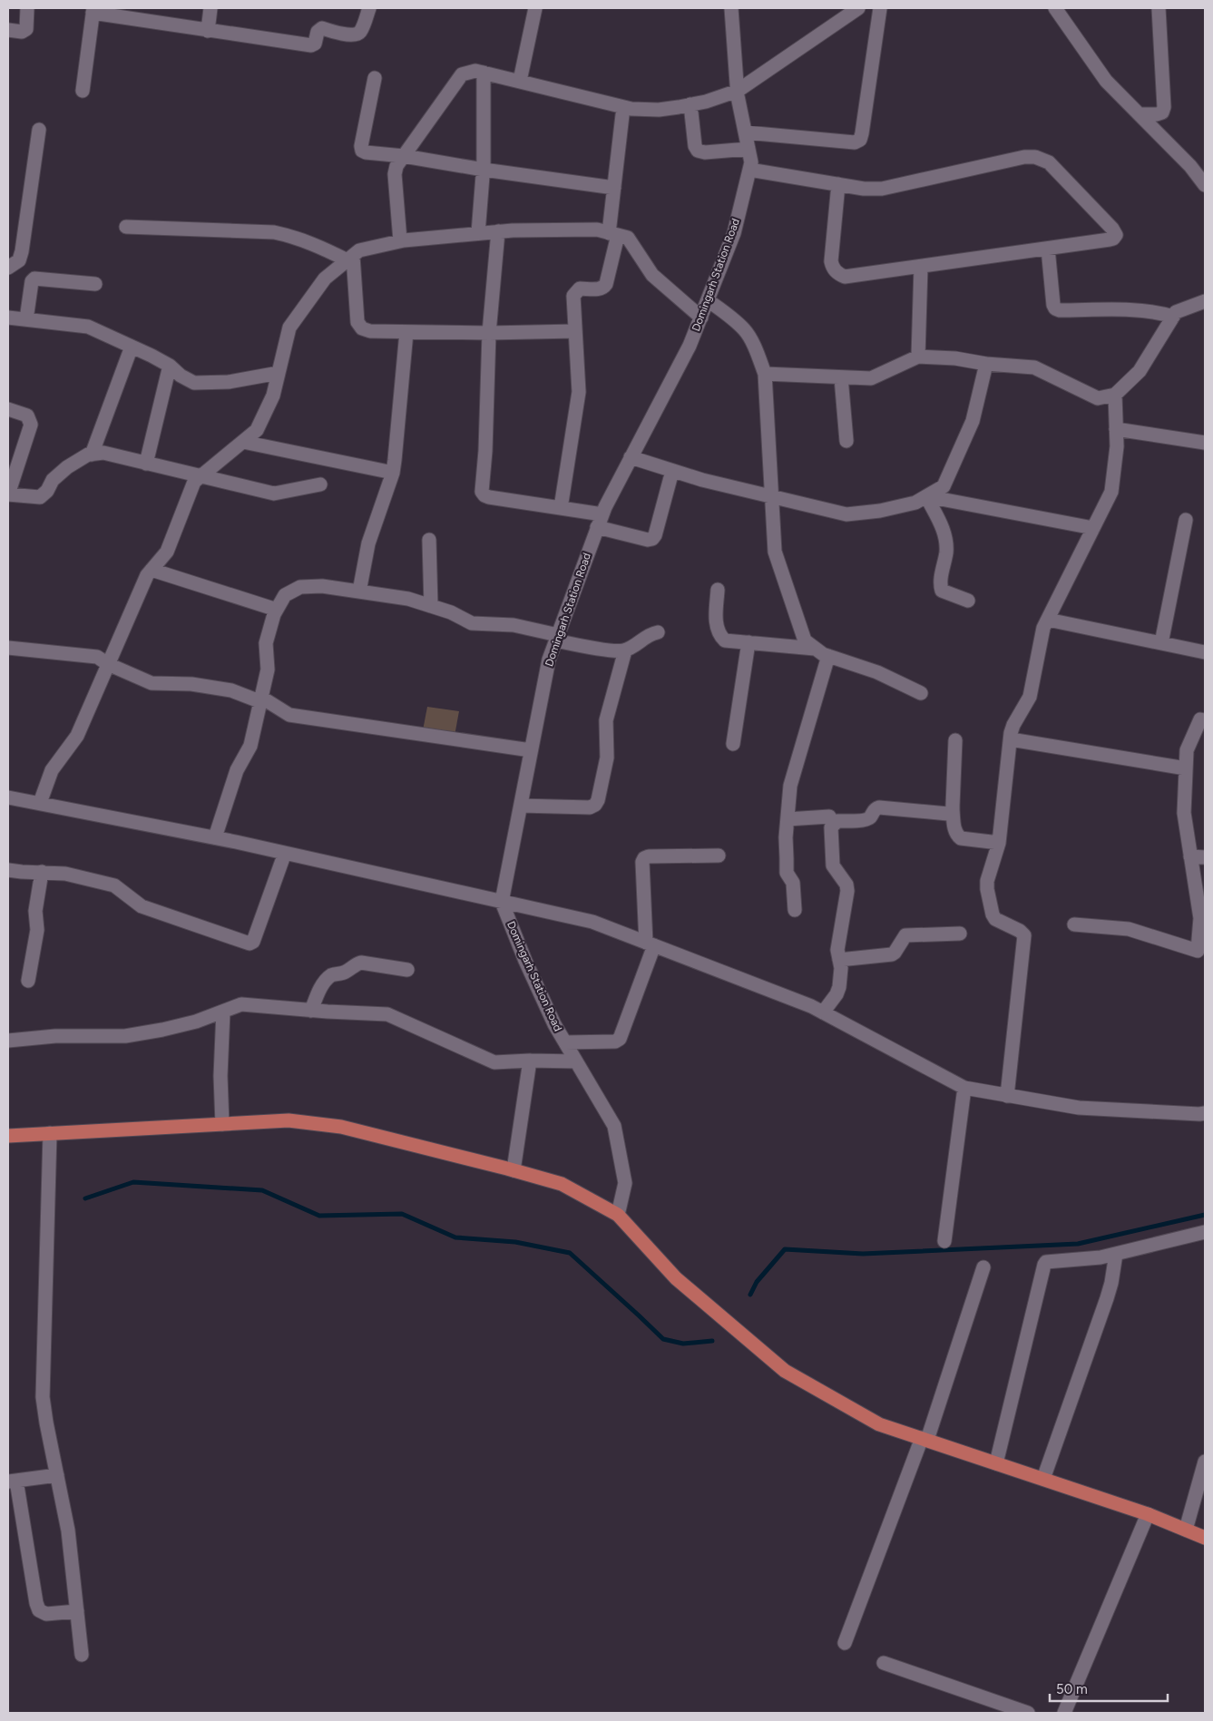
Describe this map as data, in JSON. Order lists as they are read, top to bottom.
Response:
{
  "streets": {
    "street": ["Domingarh Station Road"]
  },
  "scale_bar": "50 m"
}
